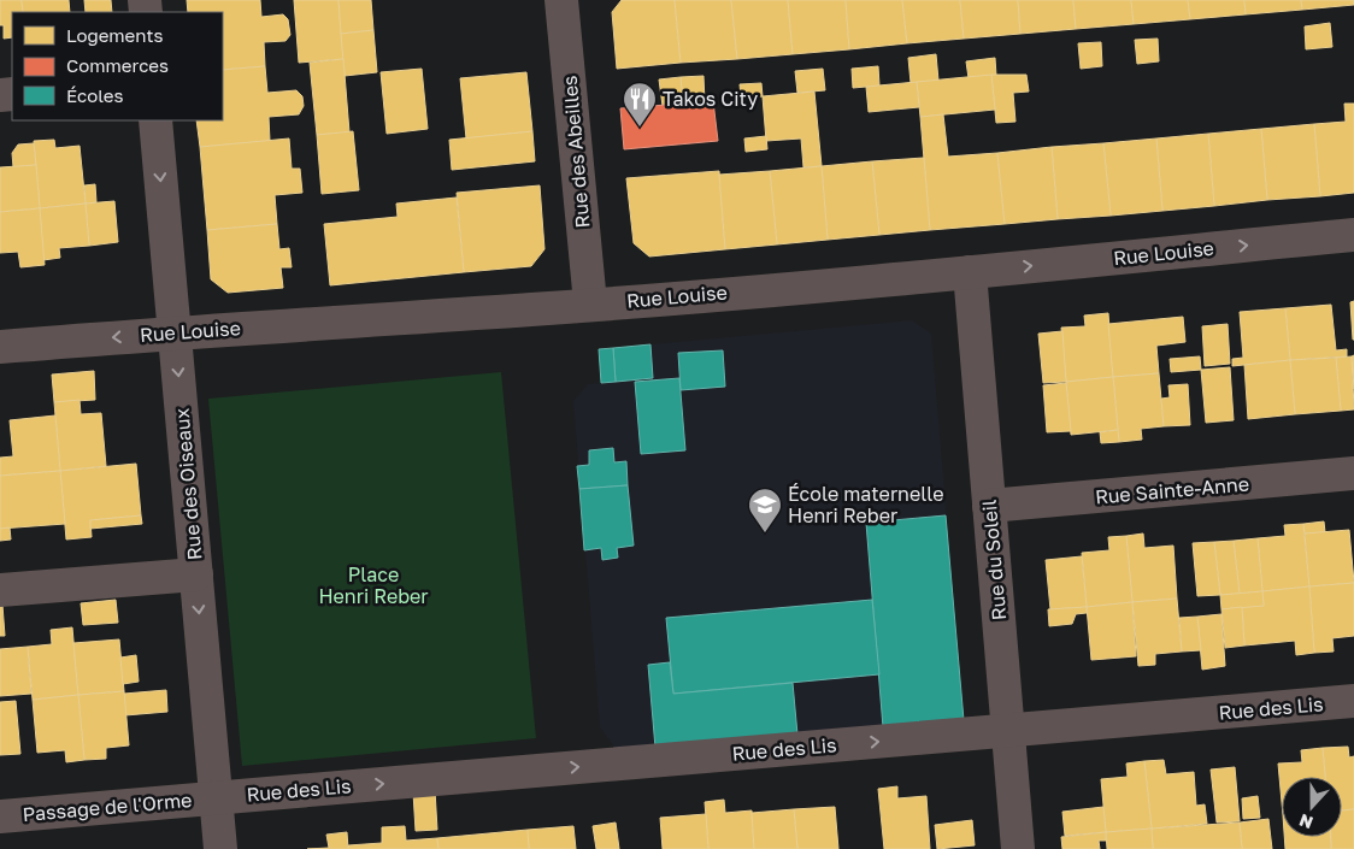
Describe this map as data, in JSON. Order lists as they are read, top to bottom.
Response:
{
  "streets": {
    "street": [
      "Rue des Abeilles",
      "Rue Louise",
      "Rue des Oiseaux",
      "Rue Sainte-Anne",
      "Rue du Soleil",
      "Rue des Lis",
      "Passage de l'Orme"
    ]
  },
  "crossings": [
    ["Rue des Abeilles", "Rue Louise"],
    ["Rue Louise", "Rue des Oiseaux"],
    ["Rue Louise", "Rue du Soleil"],
    ["Rue des Oiseaux", "Rue des Lis"],
    ["Rue des Oiseaux", "Passage de l'Orme"],
    ["Rue Sainte-Anne", "Rue du Soleil"],
    ["Rue du Soleil", "Rue des Lis"],
    ["Rue des Lis", "Passage de l'Orme"]
  ],
  "one_way": ["Rue des Oiseaux", "Rue des Lis"],
  "parks": ["Place Henri Reber"],
  "places": {
    "restaurant": ["Takos City"],
    "school or university": ["École maternelle Henri Reber"]
  },
  "legend": ["Logements", "Commerces", "Écoles"],
  "north": "bottom"
}
